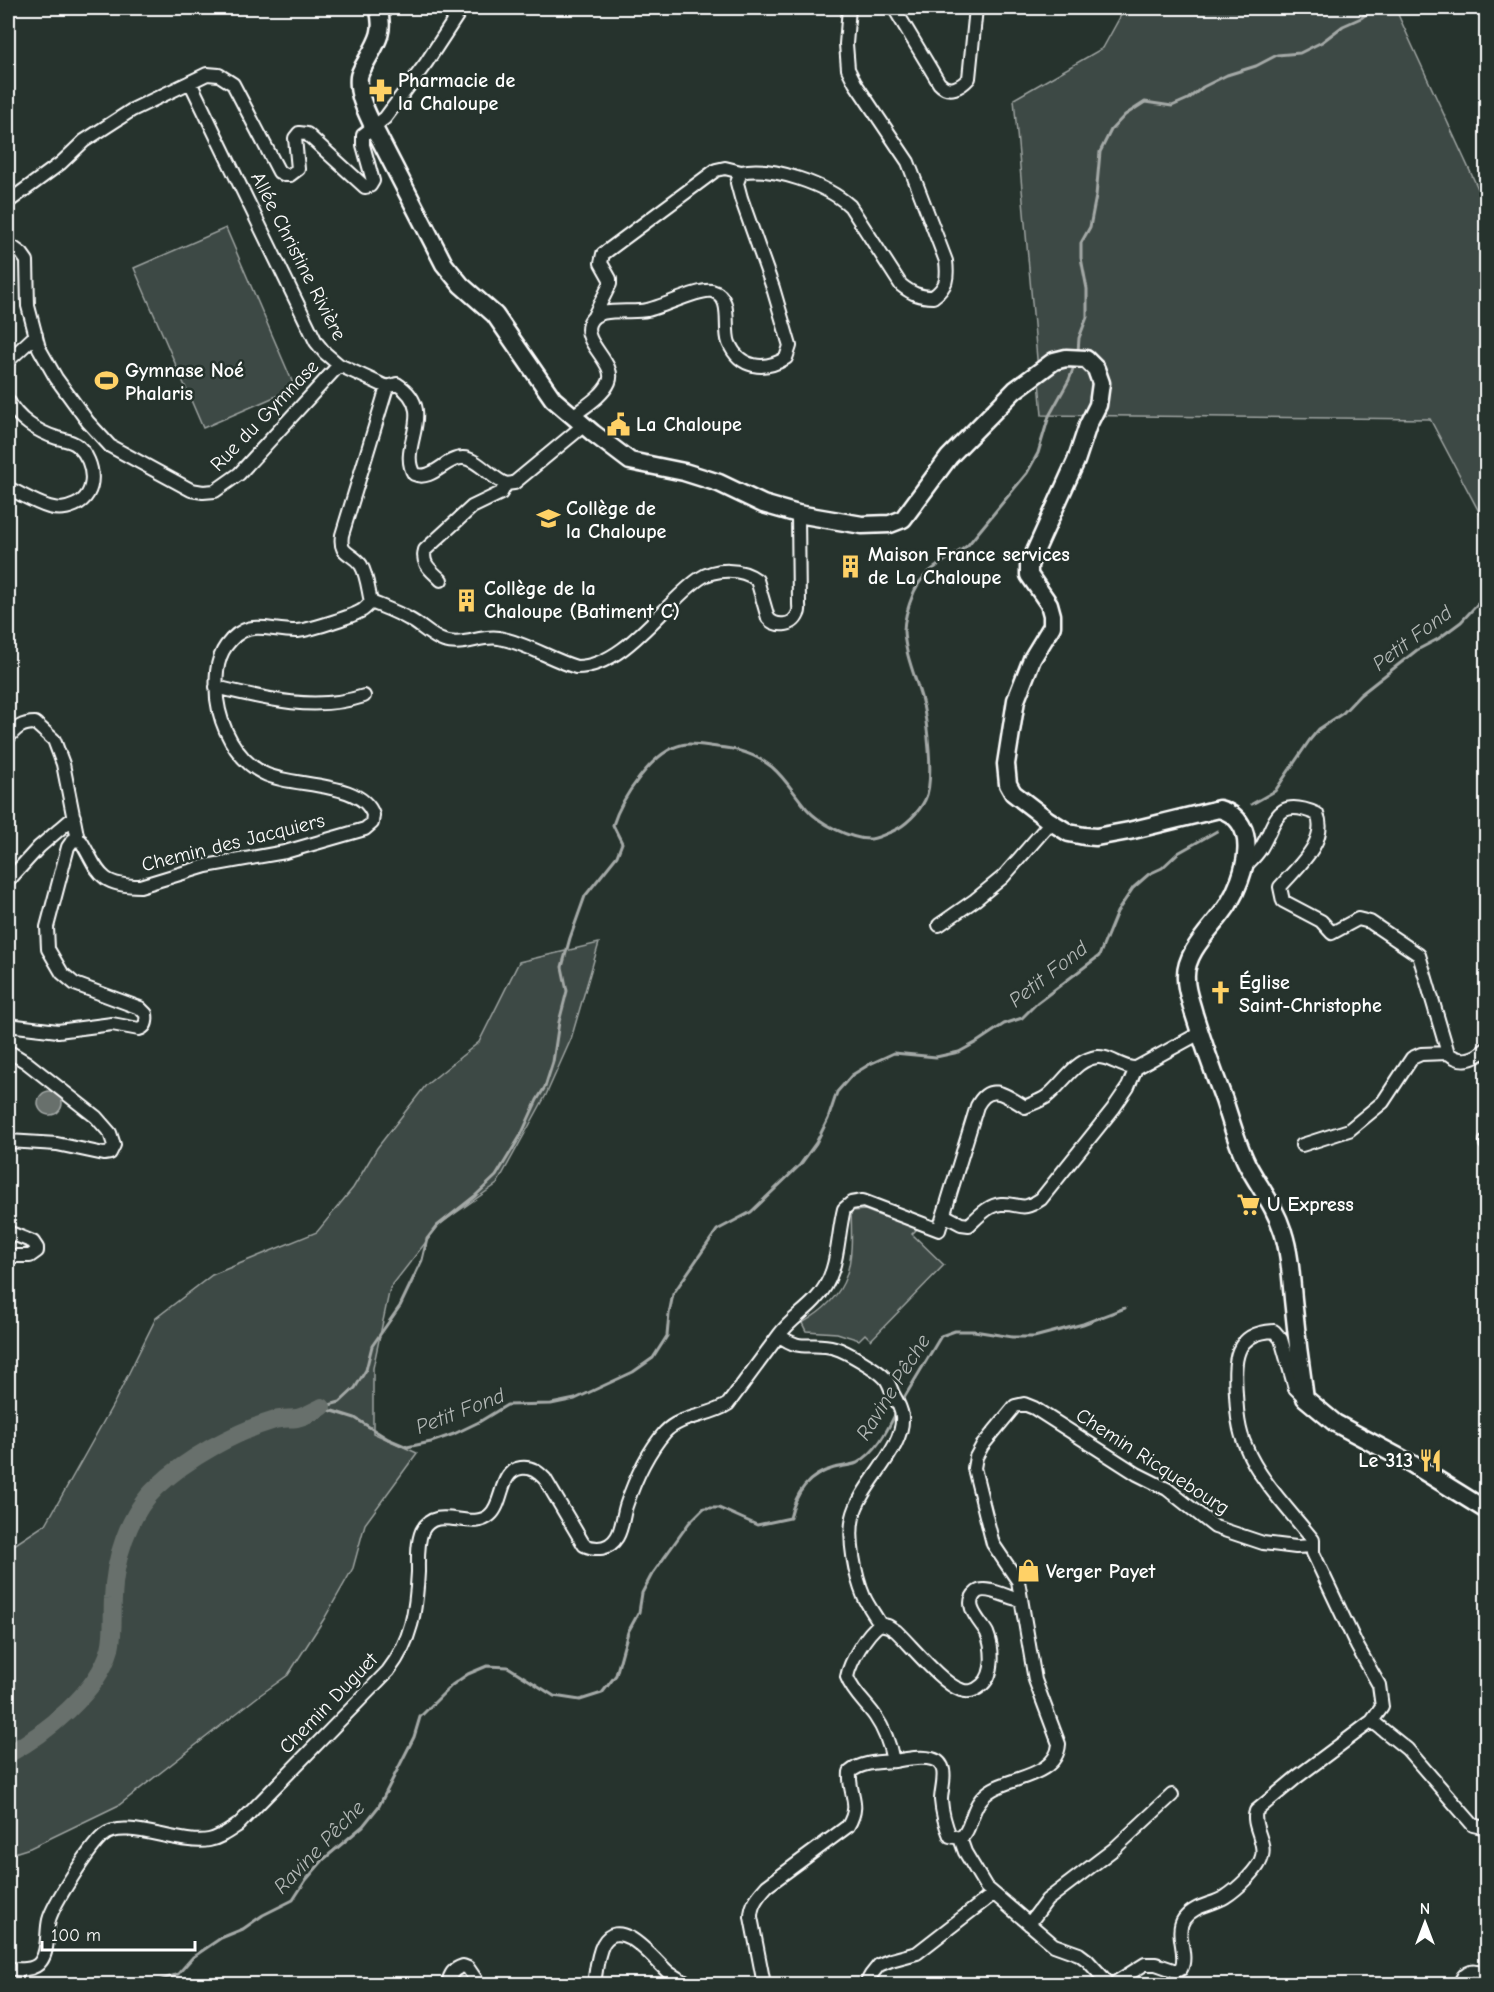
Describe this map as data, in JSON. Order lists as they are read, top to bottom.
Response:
{
  "streets": {
    "street": [
      "Allée Christine Rivière",
      "Rue du Gymnase",
      "Chemin des Jacquiers",
      "Chemin Ricquebourg",
      "Chemin Duguet"
    ]
  },
  "crossings": [
    ["Allée Christine Rivière", "Rue du Gymnase"]
  ],
  "water": ["Petit Fond", "Ravine Pêche"],
  "places": {
    "pharmacy": ["Pharmacie de la Chaloupe"],
    "sports": ["Gymnase Noé Phalaris"],
    "public building": ["La Chaloupe"],
    "school or university": ["Collège de la Chaloupe"],
    "building": ["Maison France services de La Chaloupe", "Collège de la Chaloupe (Batiment C)"],
    "church": ["Église Saint-Christophe"],
    "supermarket": ["U Express"],
    "restaurant": ["Le 313"],
    "shop": ["Verger Payet"]
  },
  "scale_bar": "100 m",
  "north": "top"
}
